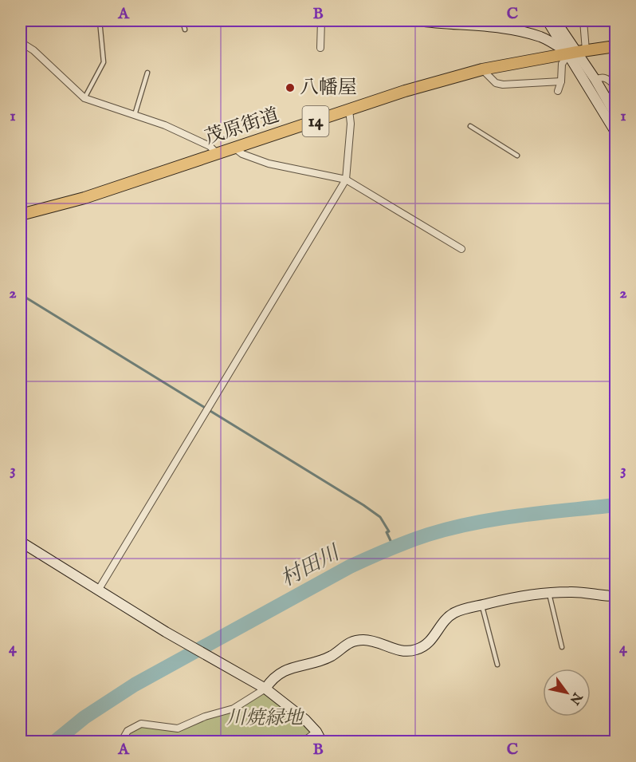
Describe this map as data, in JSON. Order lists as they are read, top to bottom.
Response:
{
  "streets": {
    "main road": ["14", "茂原街道"]
  },
  "water": ["村田川"],
  "parks": ["川焼緑地"],
  "places": ["八幡屋"],
  "north": "bottom right",
  "grid": {
    "columns": ["A", "B", "C"],
    "rows": [
      "1",
      "2",
      "3",
      "4"
    ]
  }
}
